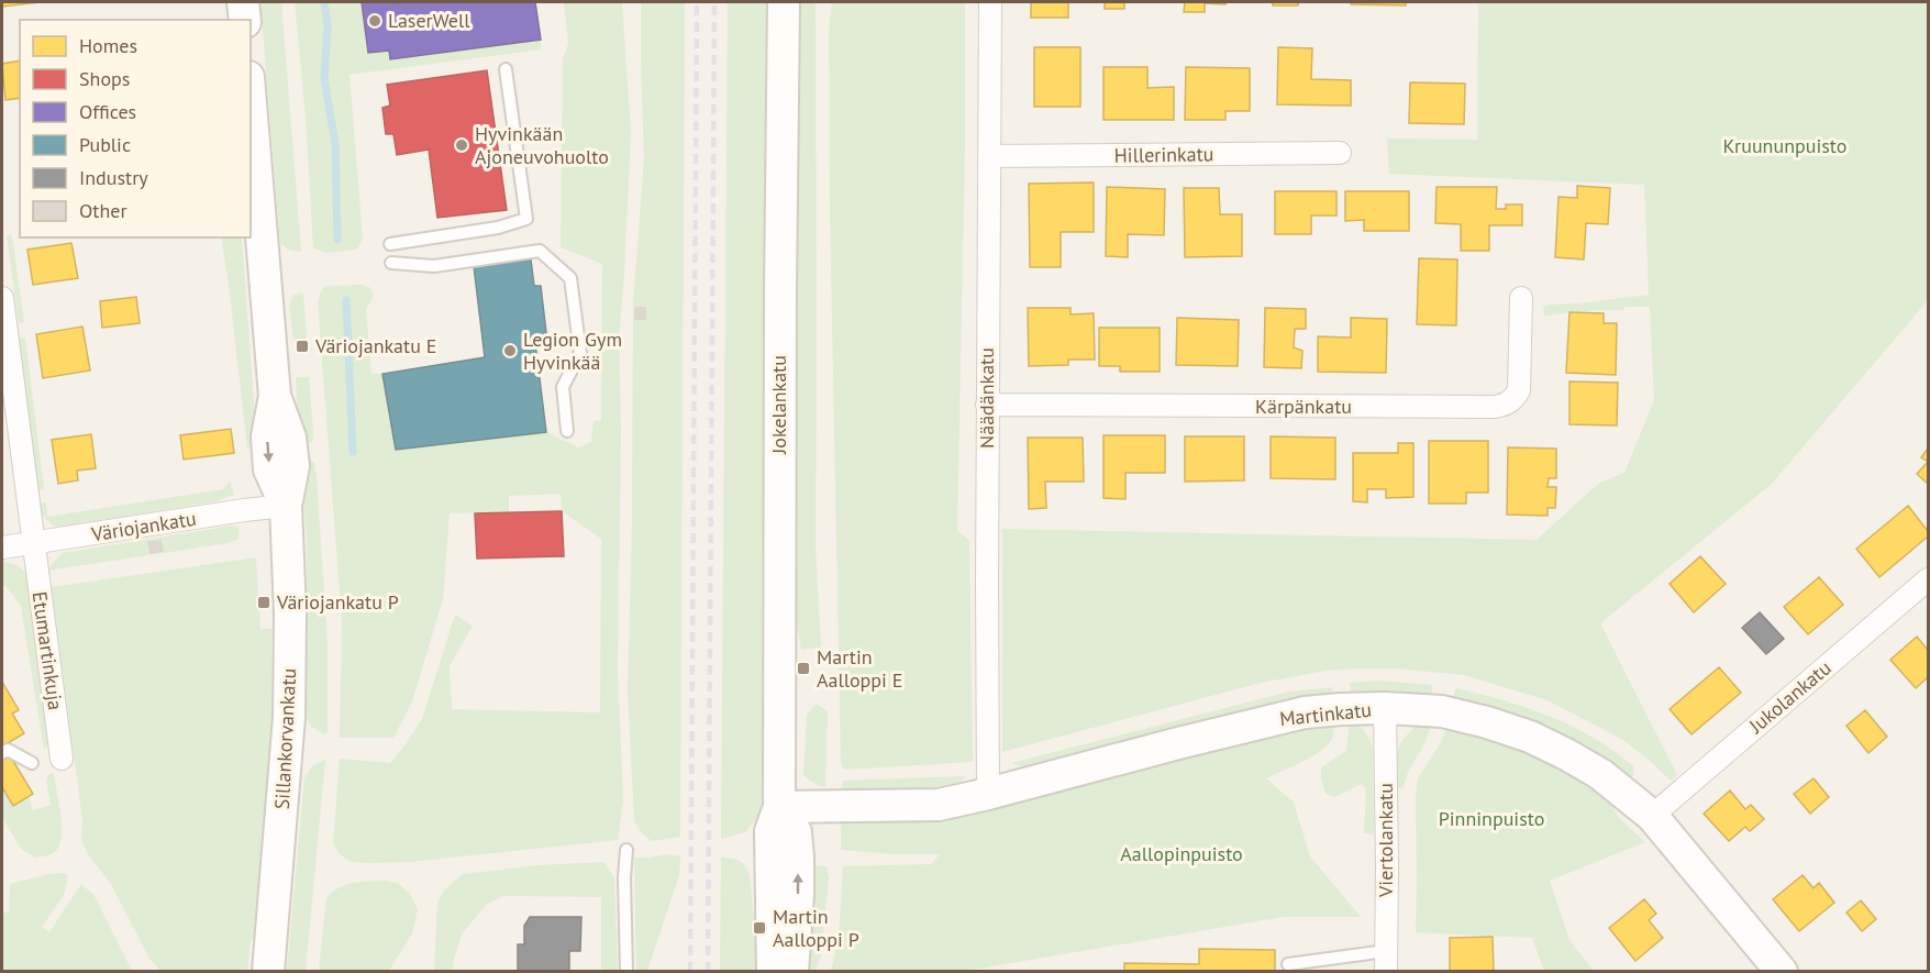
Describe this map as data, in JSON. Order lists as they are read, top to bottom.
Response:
{
  "streets": {
    "street": [
      "Hillerinkatu",
      "Näädänkatu",
      "Jokelankatu",
      "Kärpänkatu",
      "Väriojankatu",
      "Etumartinkuja",
      "Jukolankatu",
      "Martinkatu",
      "Sillankorvankatu",
      "Viertolankatu"
    ]
  },
  "crossings": [
    ["Hillerinkatu", "Näädänkatu"],
    ["Näädänkatu", "Kärpänkatu"],
    ["Näädänkatu", "Martinkatu"],
    ["Jokelankatu", "Martinkatu"],
    ["Väriojankatu", "Etumartinkuja"],
    ["Väriojankatu", "Sillankorvankatu"],
    ["Jukolankatu", "Martinkatu"],
    ["Martinkatu", "Viertolankatu"]
  ],
  "parks": ["Kruununpuisto", "Pinninpuisto", "Aallopinpuisto"],
  "places": {
    "other": ["LaserWell", "Hyvinkään Ajoneuvohuolto", "Legion Gym Hyvinkää"],
    "transit": [
      "Väriojankatu E",
      "Väriojankatu P",
      "Martin Aalloppi E",
      "Martin Aalloppi P"
    ]
  },
  "legend": [
    "Homes",
    "Shops",
    "Offices",
    "Public",
    "Industry",
    "Other"
  ]
}
